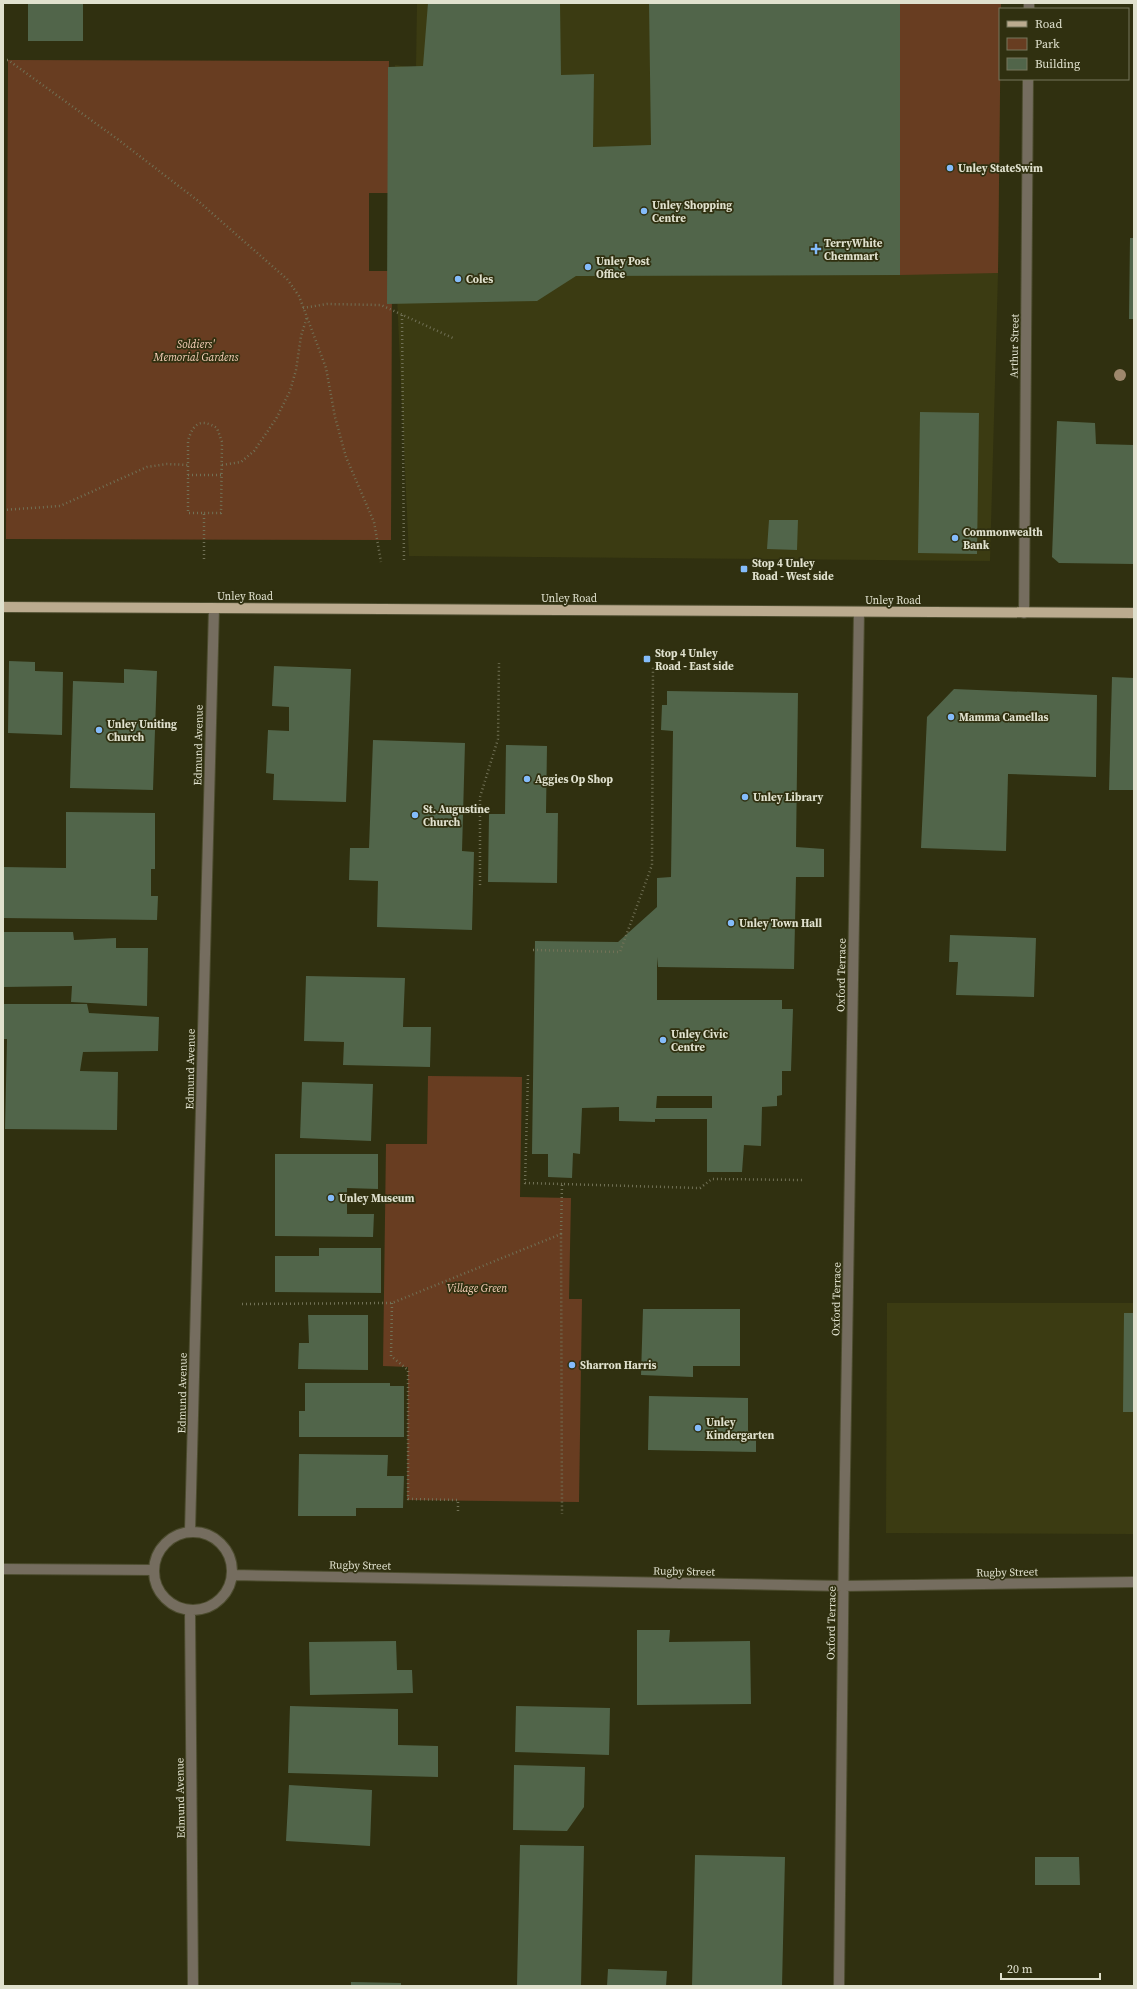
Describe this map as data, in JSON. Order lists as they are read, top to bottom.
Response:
{
  "streets": {
    "main road": ["Unley Road"],
    "street": [
      "Arthur Street",
      "Edmund Avenue",
      "Oxford Terrace",
      "Rugby Street"
    ]
  },
  "crossings": [
    ["Arthur Street", "Unley Road"],
    ["Unley Road", "Edmund Avenue"],
    ["Unley Road", "Oxford Terrace"],
    ["Edmund Avenue", "Rugby Street"],
    ["Oxford Terrace", "Rugby Street"]
  ],
  "parks": ["Soldiers' Memorial Gardens", "Village Green"],
  "places": {
    "other": [
      "Unley StateSwim",
      "Unley Shopping Centre",
      "Unley Post Office",
      "Coles",
      "Commonwealth Bank",
      "Mamma Camellas",
      "Unley Uniting Church",
      "Aggies Op Shop",
      "Unley Library",
      "St. Augustine Church",
      "Unley Town Hall",
      "Unley Civic Centre",
      "Unley Museum",
      "Sharron Harris",
      "Unley Kindergarten"
    ],
    "health": ["TerryWhite Chemmart"],
    "transit": ["Stop 4 Unley Road - West side", "Stop 4 Unley Road - East side"]
  },
  "legend": ["Road", "Park", "Building"],
  "scale_bar": "20 m"
}
